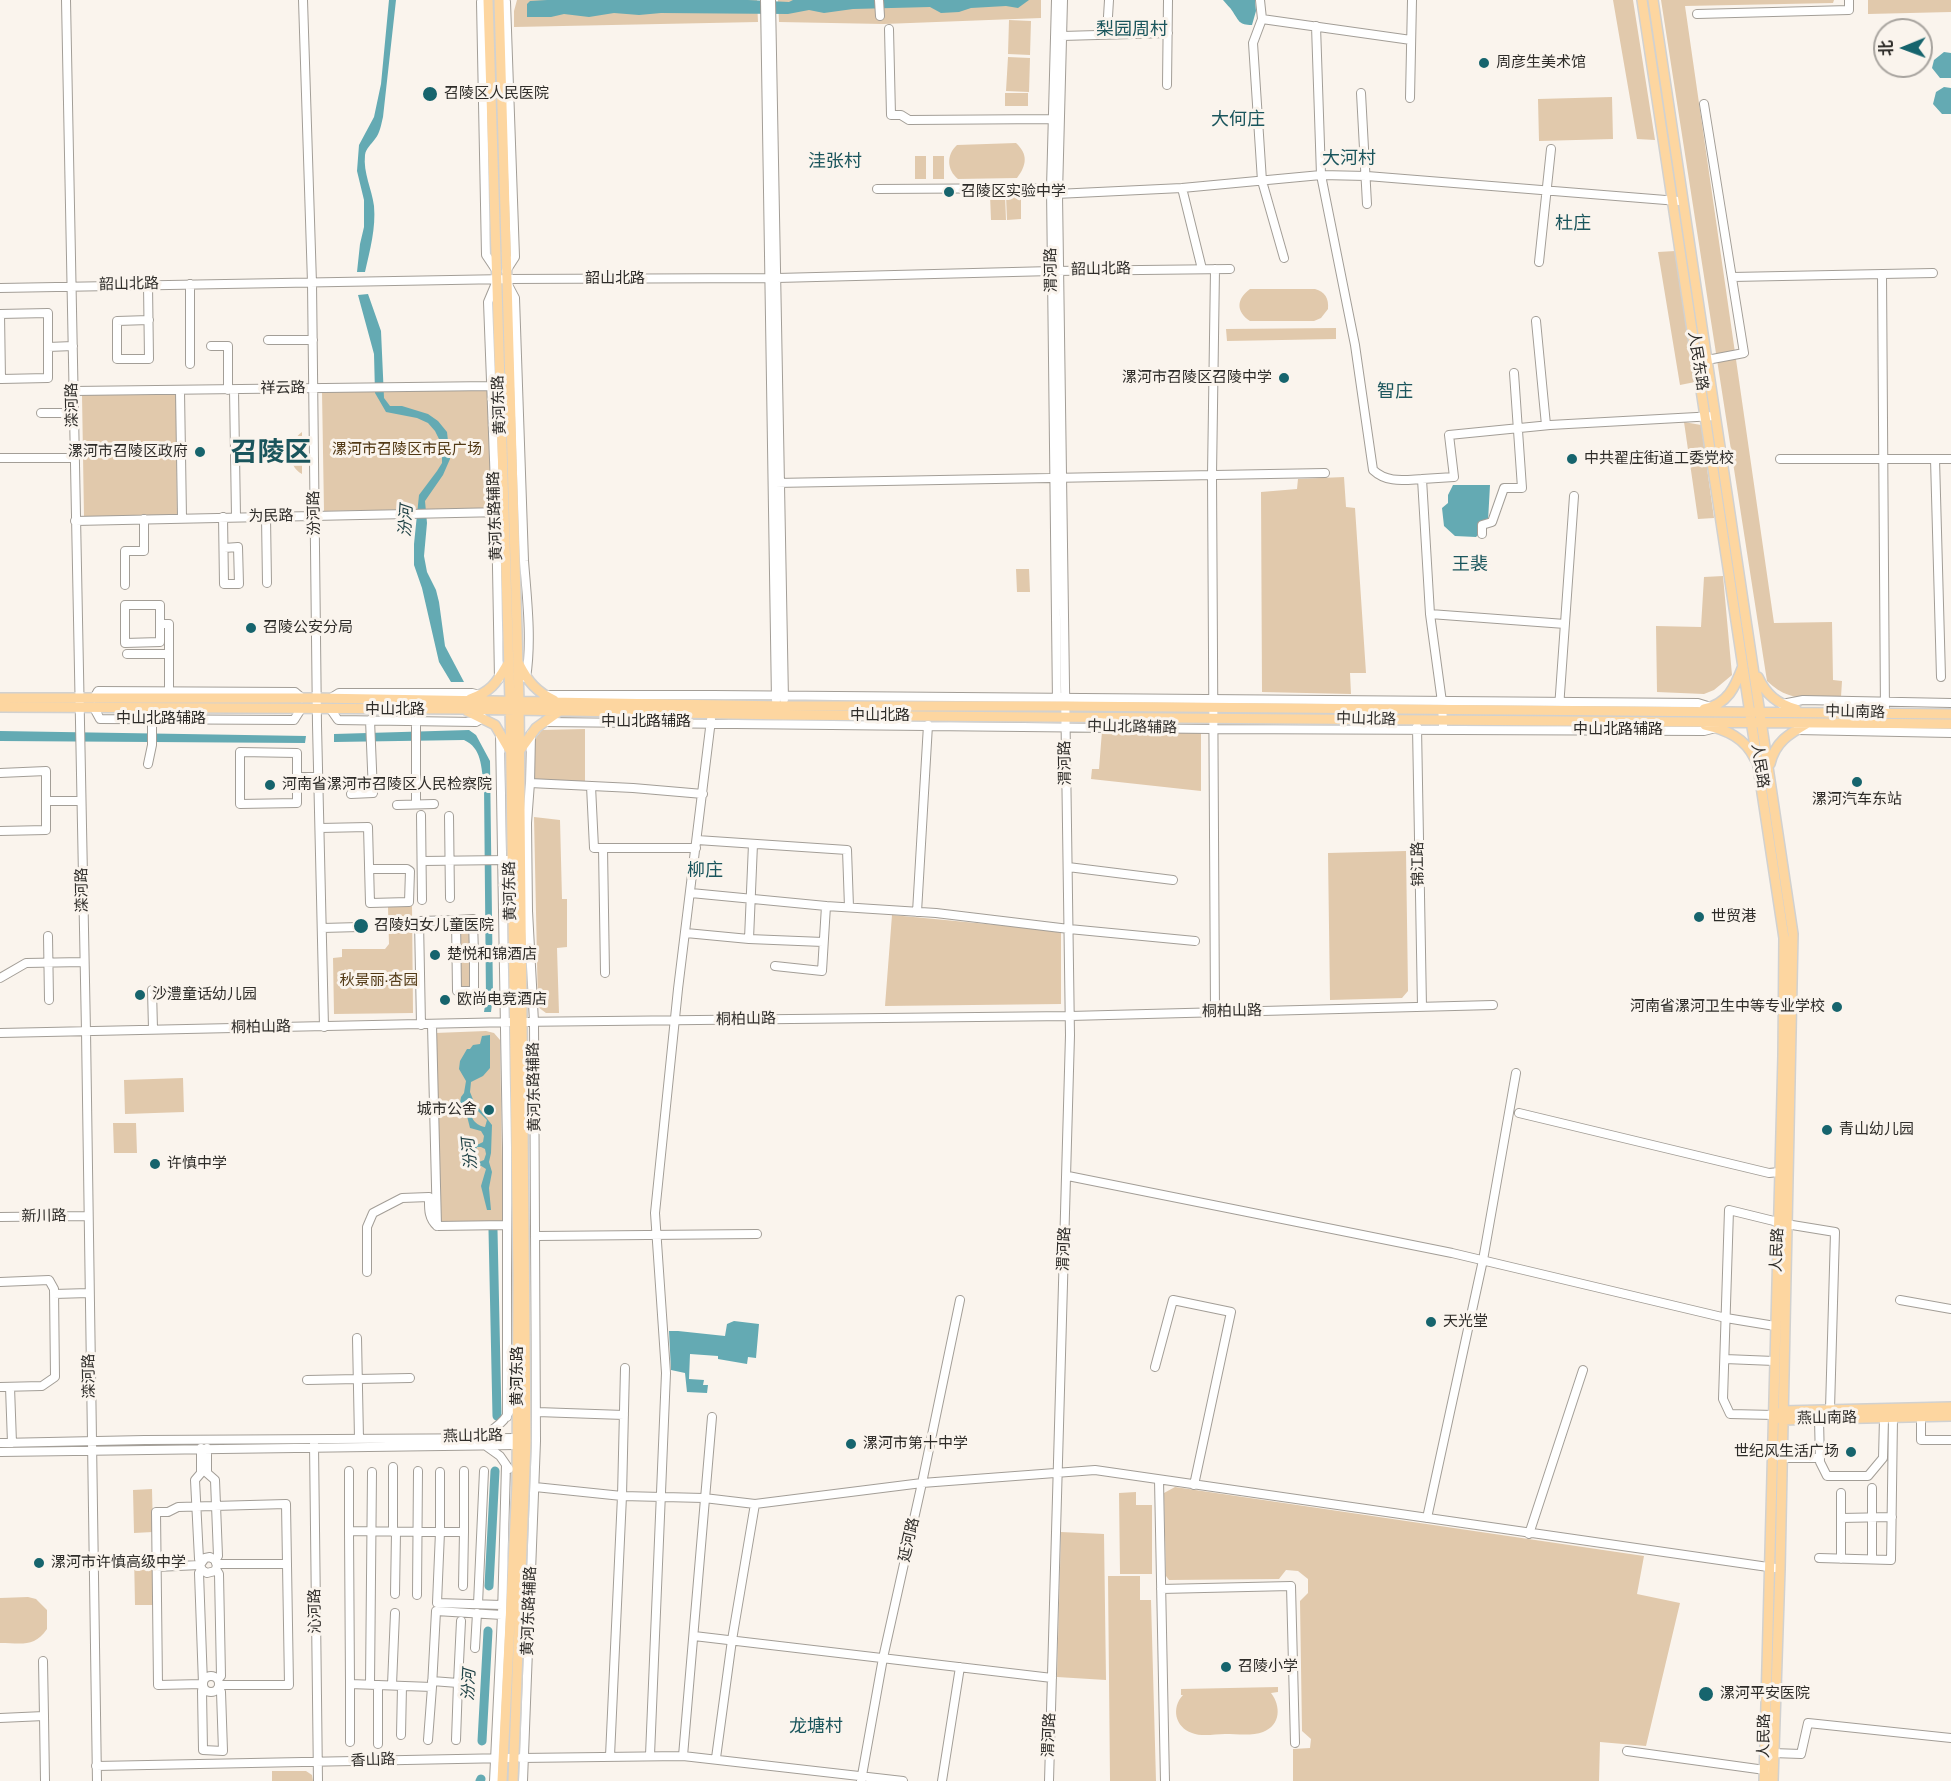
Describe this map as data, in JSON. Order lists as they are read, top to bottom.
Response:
{
  "streets": {
    "main road": [
      "人民东路",
      "黄河东路",
      "中山北路",
      "中山南路",
      "人民路",
      "燕山南路"
    ],
    "street": [
      "渭河路",
      "韶山北路",
      "祥云路",
      "滦河路",
      "汾河路",
      "黄河东路辅路",
      "为民路",
      "中山北路辅路",
      "锦江路",
      "桐柏山路",
      "新川路",
      "燕山北路",
      "延河路",
      "沁河路",
      "香山路"
    ]
  },
  "crossings": [
    ["渭河路", "韶山北路"],
    ["渭河路", "中山北路"],
    ["渭河路", "中山北路辅路"],
    ["渭河路", "桐柏山路"],
    ["韶山北路", "滦河路"],
    ["韶山北路", "黄河东路"],
    ["韶山北路", "汾河路"],
    ["韶山北路", "黄河东路辅路"],
    ["人民东路", "中山北路"],
    ["人民东路", "中山南路"],
    ["人民东路", "人民路"],
    ["祥云路", "滦河路"],
    ["祥云路", "汾河路"],
    ["祥云路", "黄河东路辅路"],
    ["滦河路", "为民路"],
    ["滦河路", "中山北路"],
    ["滦河路", "桐柏山路"],
    ["滦河路", "新川路"],
    ["滦河路", "燕山北路"],
    ["滦河路", "香山路"],
    ["黄河东路", "黄河东路辅路"],
    ["黄河东路", "为民路"],
    ["黄河东路", "中山北路"],
    ["黄河东路", "桐柏山路"],
    ["黄河东路", "燕山北路"],
    ["黄河东路", "香山路"],
    ["汾河路", "为民路"],
    ["汾河路", "中山北路"],
    ["汾河路", "桐柏山路"],
    ["黄河东路辅路", "为民路"],
    ["黄河东路辅路", "桐柏山路"],
    ["黄河东路辅路", "香山路"],
    ["中山北路", "中山南路"],
    ["中山北路", "中山北路辅路"],
    ["中山北路", "人民路"],
    ["中山北路", "锦江路"],
    ["中山南路", "人民路"],
    ["中山北路辅路", "锦江路"],
    ["人民路", "燕山南路"],
    ["锦江路", "桐柏山路"],
    ["燕山北路", "沁河路"],
    ["延河路", "香山路"],
    ["沁河路", "香山路"]
  ],
  "districts": [
    "梨园周村",
    "大何庄",
    "大河村",
    "洼张村",
    "杜庄",
    "智庄",
    "召陵区",
    "王裴",
    "柳庄",
    "龙塘村"
  ],
  "water": ["汾河"],
  "parks": ["漯河市召陵区市民广场", "秋景丽·杏园"],
  "places": [
    "周彦生美术馆",
    "召陵区人民医院",
    "召陵区实验中学",
    "漯河市召陵区召陵中学",
    "漯河市召陵区政府",
    "中共翟庄街道工委党校",
    "召陵公安分局",
    "漯河汽车东站",
    "河南省漯河市召陵区人民检察院",
    "世贸港",
    "召陵妇女儿童医院",
    "楚悦和锦酒店",
    "沙澧童话幼儿园",
    "欧尚电竞酒店",
    "河南省漯河卫生中等专业学校",
    "城市公舍",
    "青山幼儿园",
    "许慎中学",
    "天光堂",
    "漯河市第十中学",
    "世纪风生活广场",
    "漯河市许慎高级中学",
    "召陵小学",
    "漯河平安医院"
  ],
  "north": "left"
}
